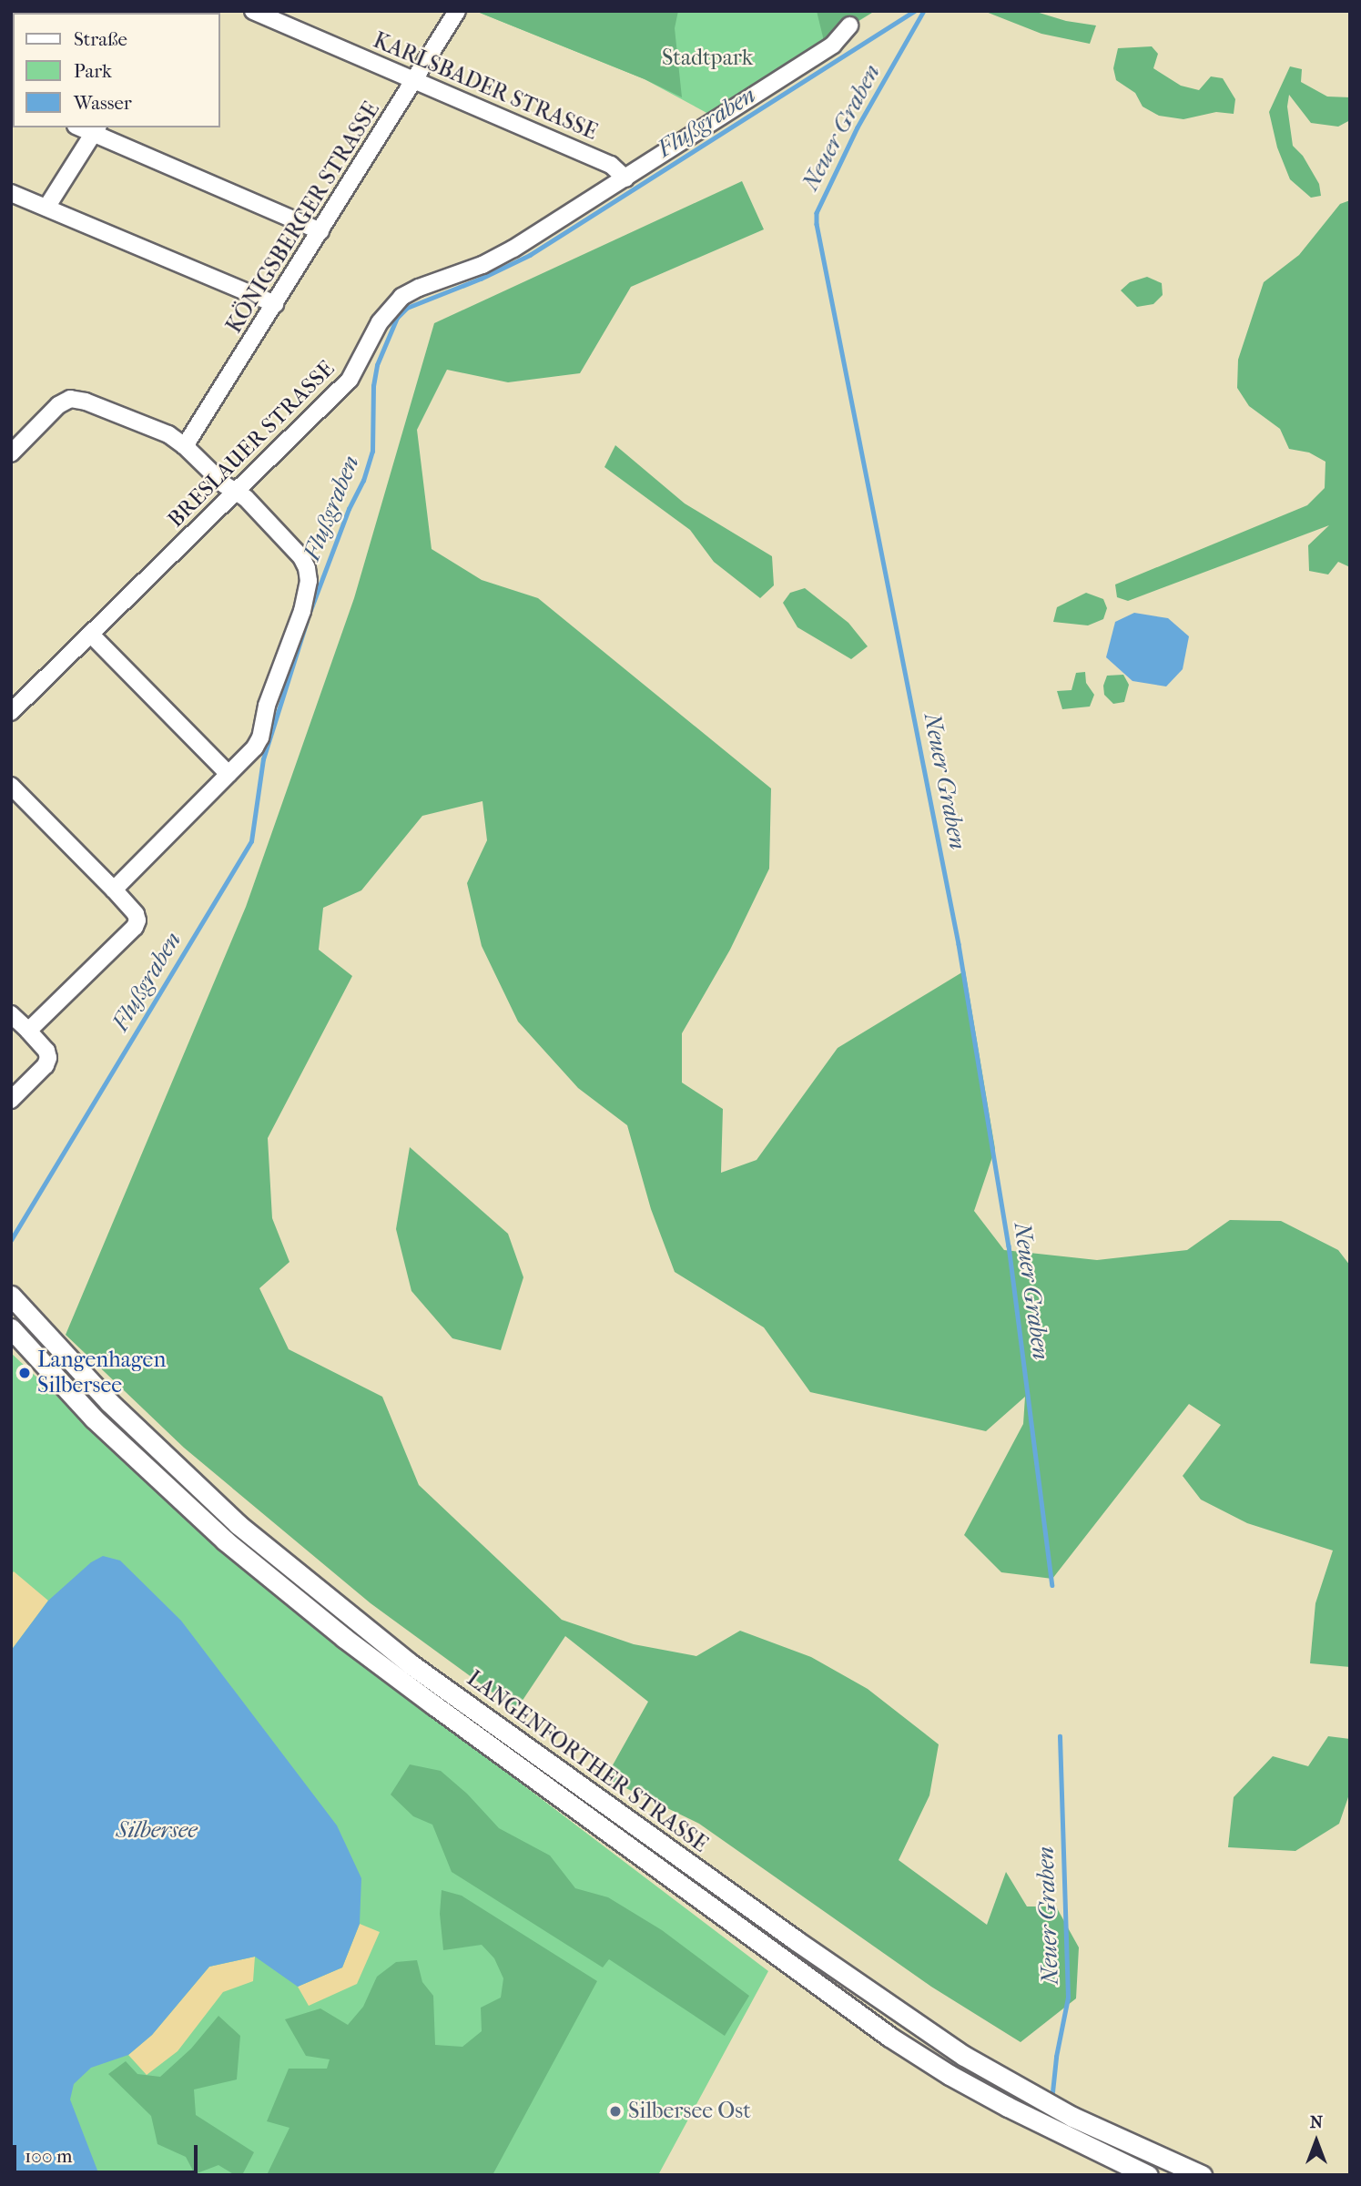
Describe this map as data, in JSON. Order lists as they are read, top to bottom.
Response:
{
  "streets": {
    "main road": ["LANGENFORTHER STRASSE"],
    "street": ["KARLSBADER STRASSE", "KÖNIGSBERGER STRASSE", "BRESLAUER STRASSE"]
  },
  "crossings": [
    ["KARLSBADER STRASSE", "KÖNIGSBERGER STRASSE"],
    ["KARLSBADER STRASSE", "BRESLAUER STRASSE"]
  ],
  "water": ["Flußgraben", "Neuer Graben", "Silbersee"],
  "parks": ["Stadtpark"],
  "places": ["Langenhagen Silbersee", "Silbersee Ost"],
  "legend": ["Straße", "Park", "Wasser"],
  "scale_bar": "100 m",
  "north": "top"
}
